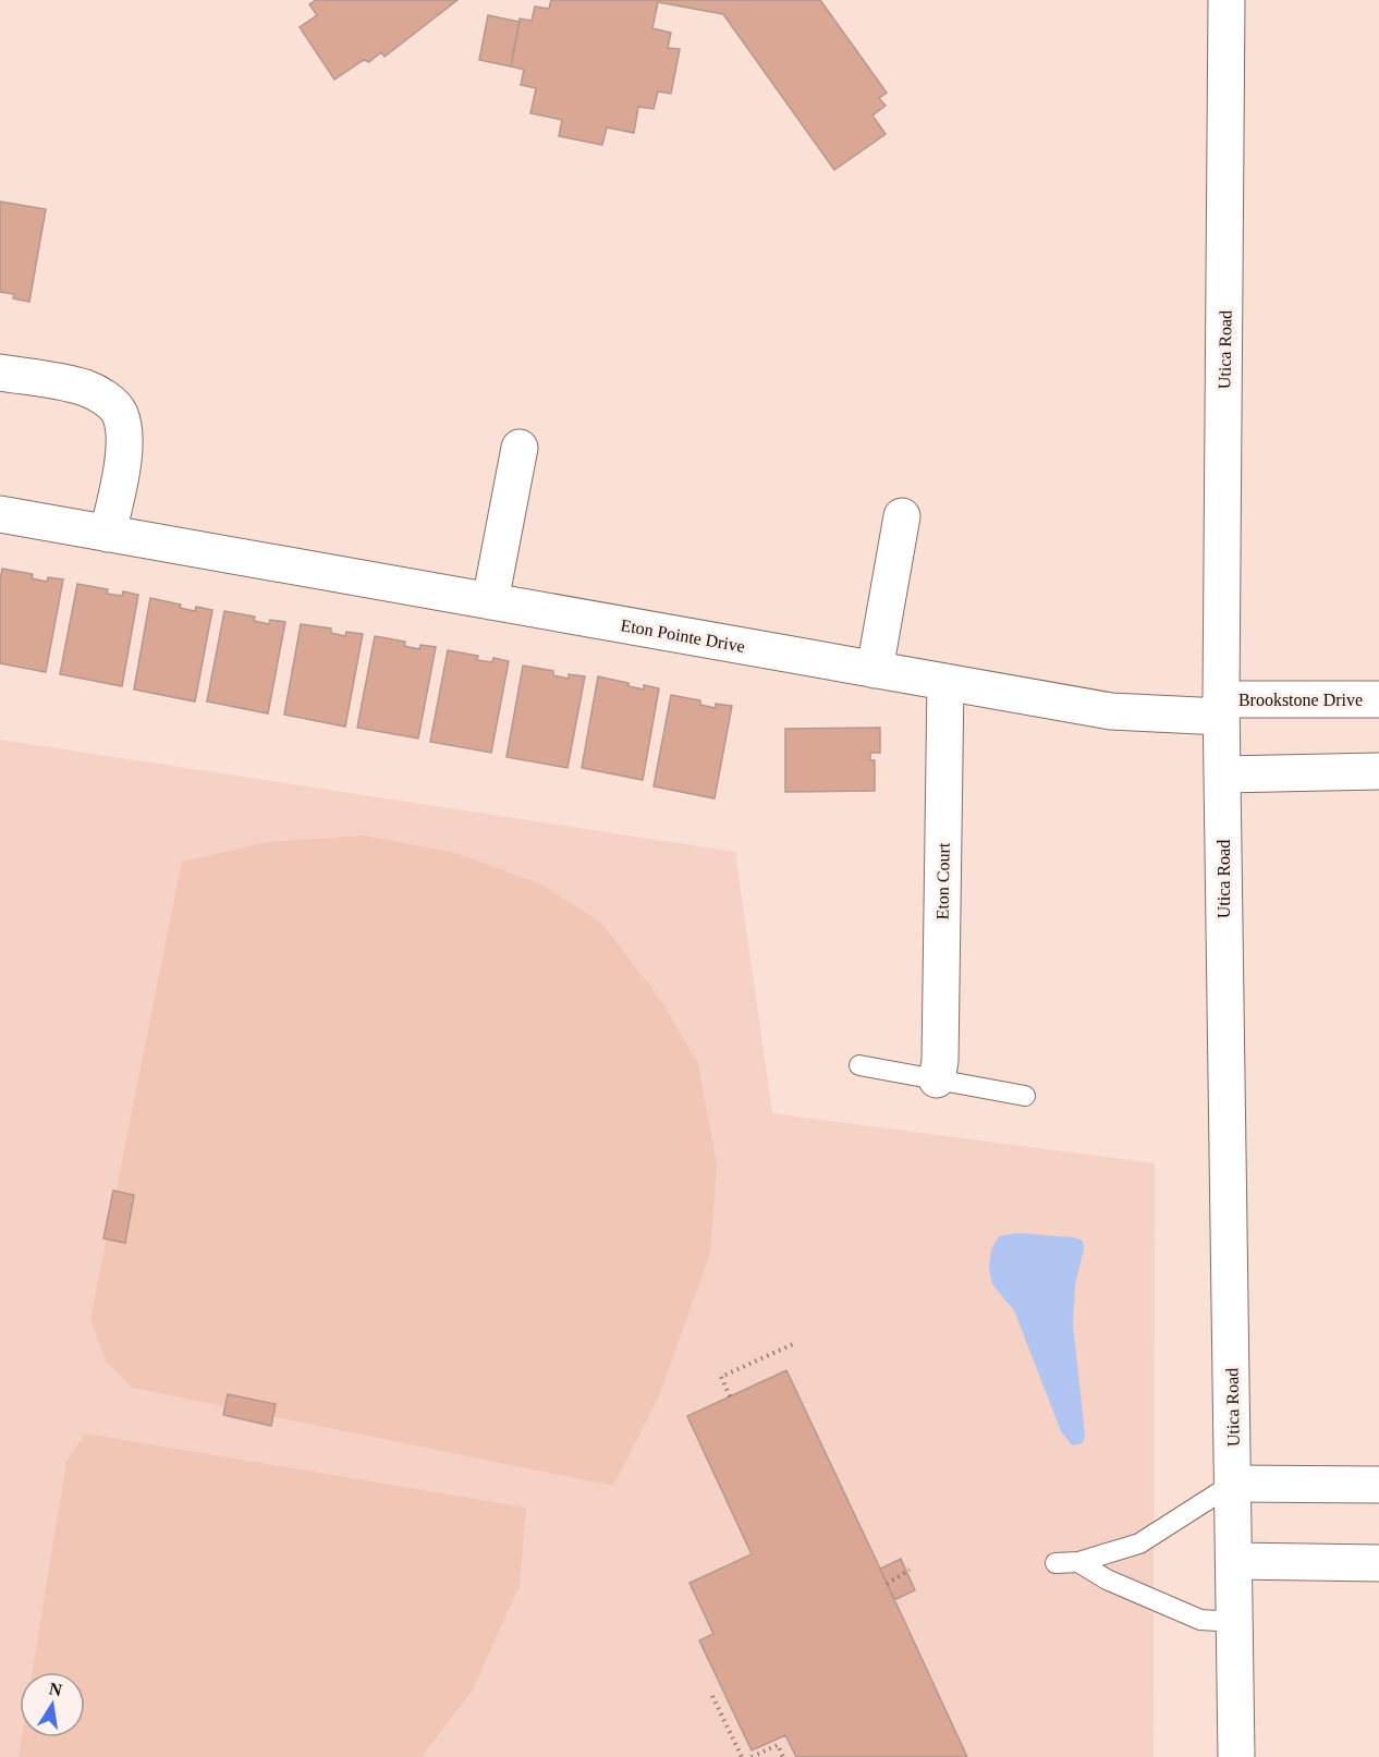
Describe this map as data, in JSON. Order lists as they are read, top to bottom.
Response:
{
  "streets": {
    "street": [
      "Utica Road",
      "Eton Pointe Drive",
      "Brookstone Drive",
      "Eton Court"
    ]
  },
  "crossings": [
    ["Utica Road", "Eton Pointe Drive"],
    ["Utica Road", "Brookstone Drive"],
    ["Eton Pointe Drive", "Brookstone Drive"],
    ["Eton Pointe Drive", "Eton Court"]
  ],
  "north": "top"
}
